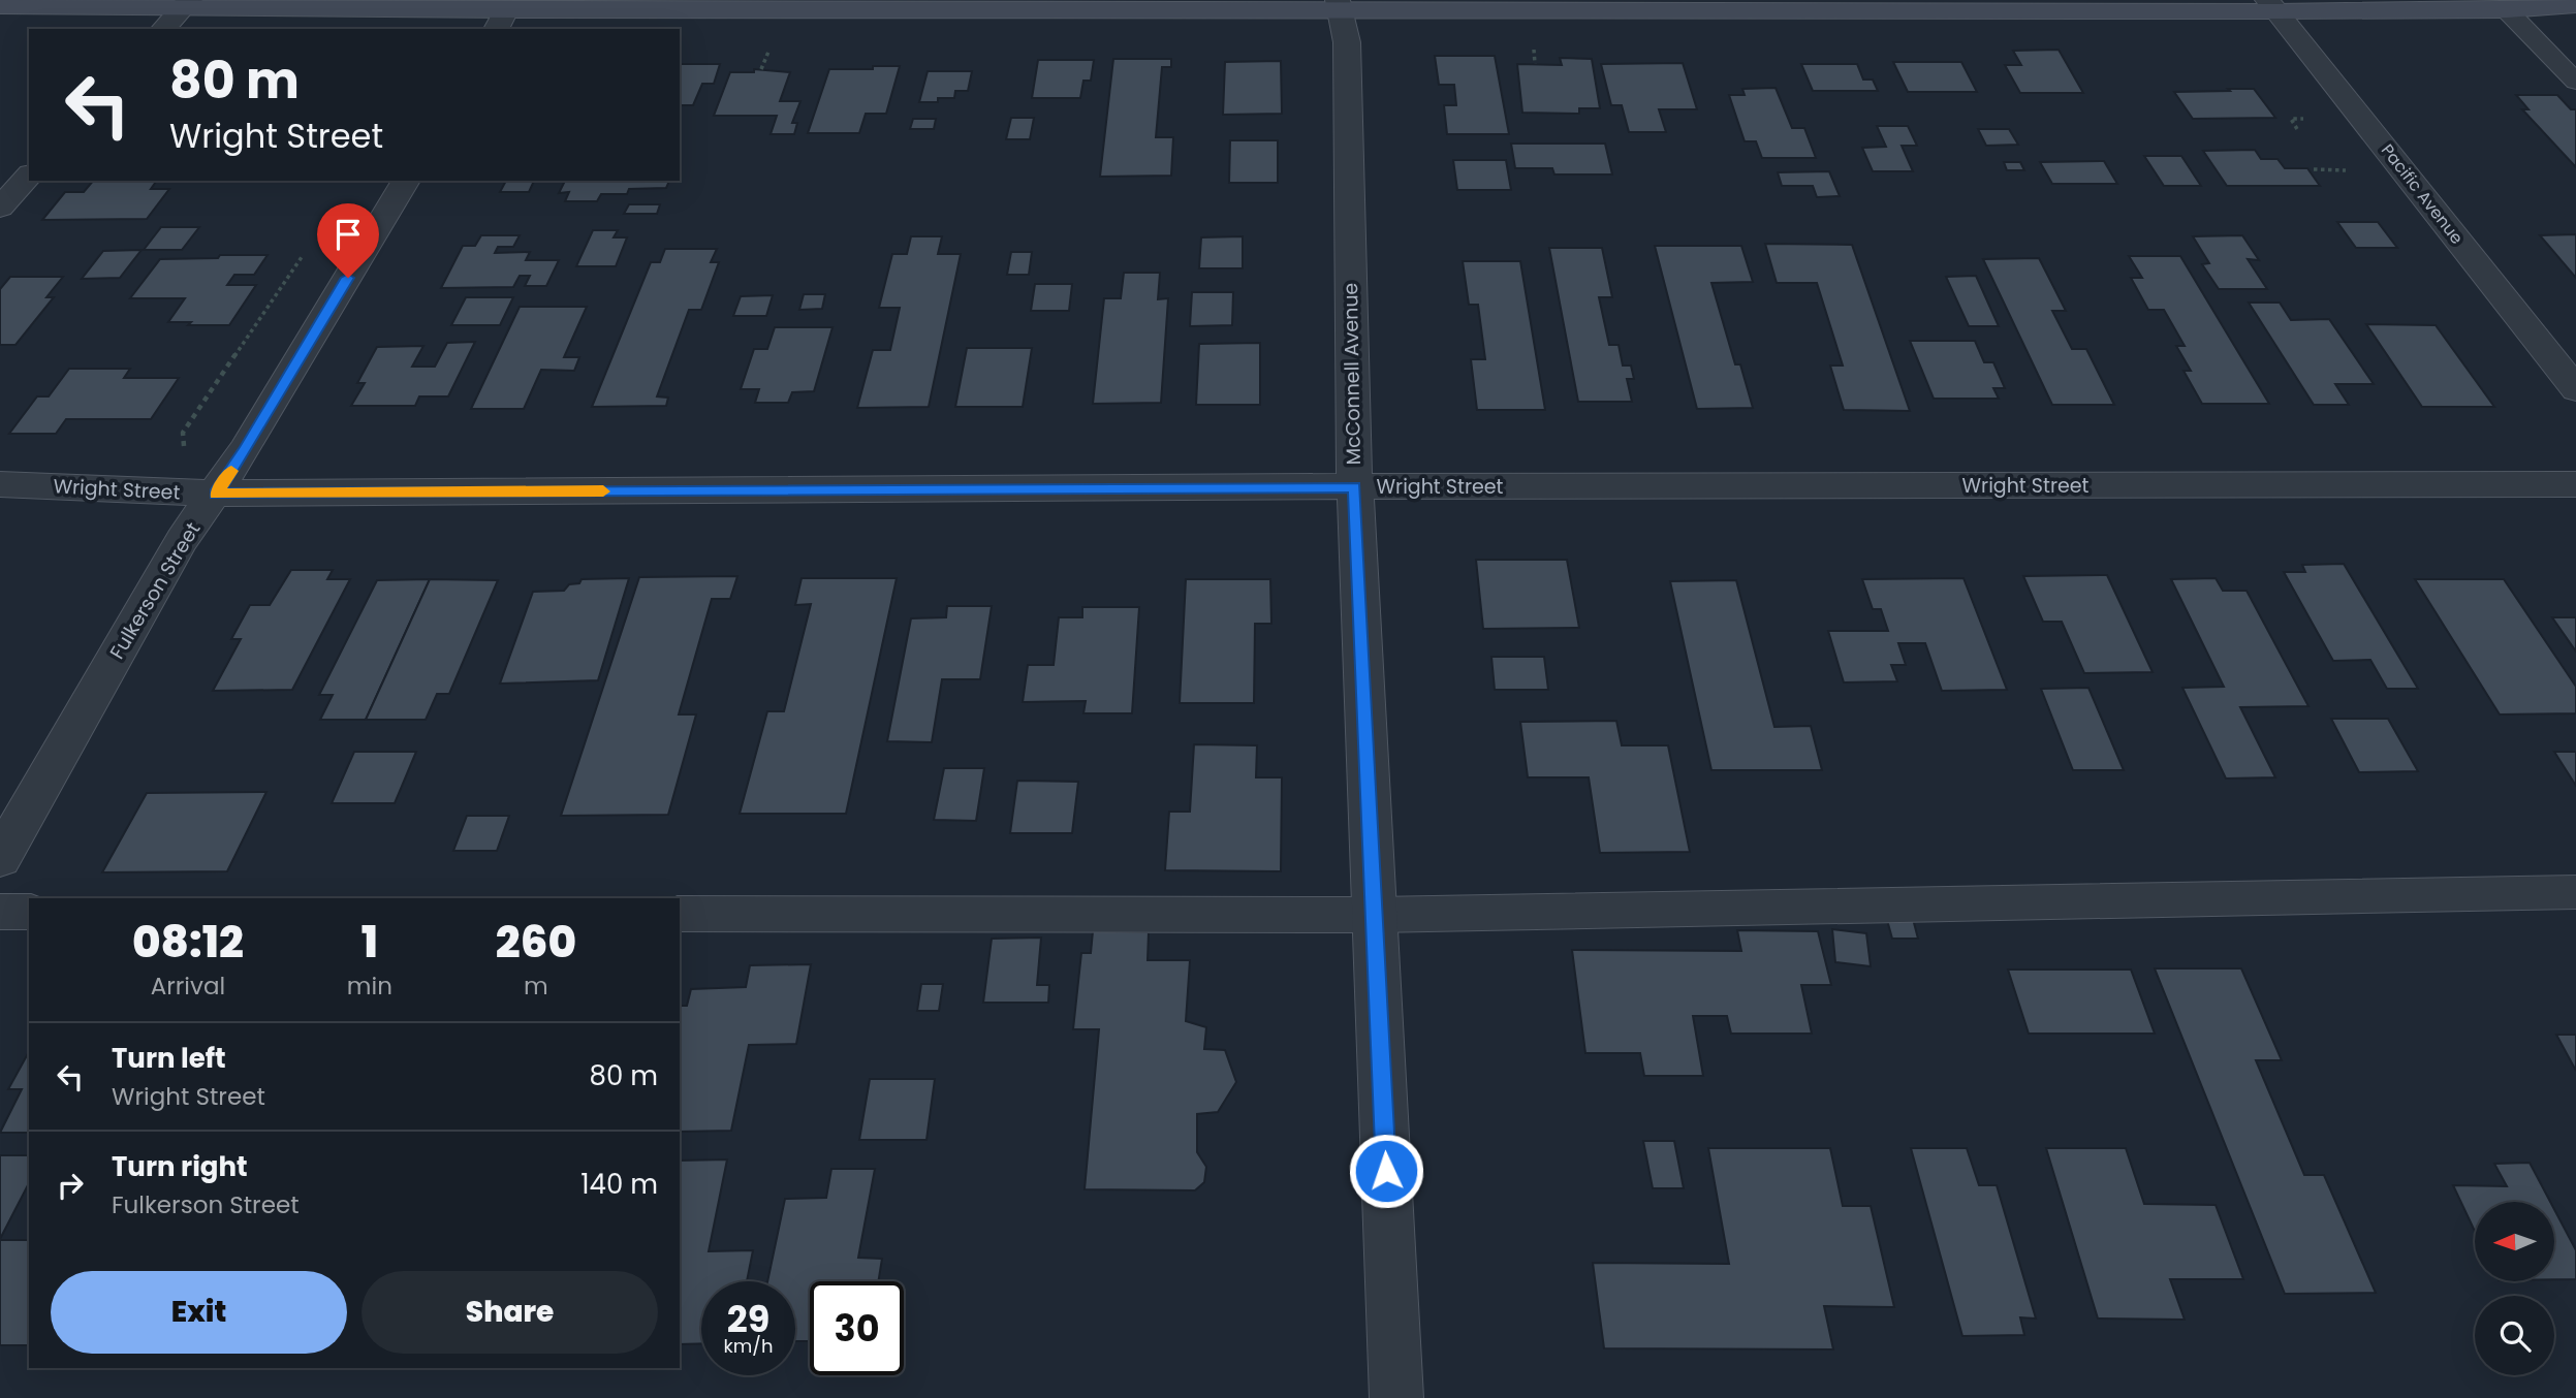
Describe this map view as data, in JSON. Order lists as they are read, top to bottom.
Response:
{
  "streets": {
    "street": [
      "Pacific Avenue",
      "McConnell Avenue",
      "Wright Street",
      "Fulkerson Street"
    ]
  },
  "crossings": [
    ["McConnell Avenue", "Wright Street"],
    ["Wright Street", "Fulkerson Street"]
  ],
  "north": "left",
  "page": {
    "turn": ["80 m", "Wright Street"],
    "eta": [
      "08:12",
      "Arrival",
      "1",
      "min",
      "260",
      "m"
    ],
    "list": [
      {
        "name": "Turn left",
        "note": "Wright Street",
        "value": "80 m"
      },
      {
        "name": "Turn right",
        "note": "Fulkerson Street",
        "value": "140 m"
      }
    ],
    "buttons": ["Exit", "Share"],
    "speed": "29 km/h",
    "limit": "30"
  }
}
